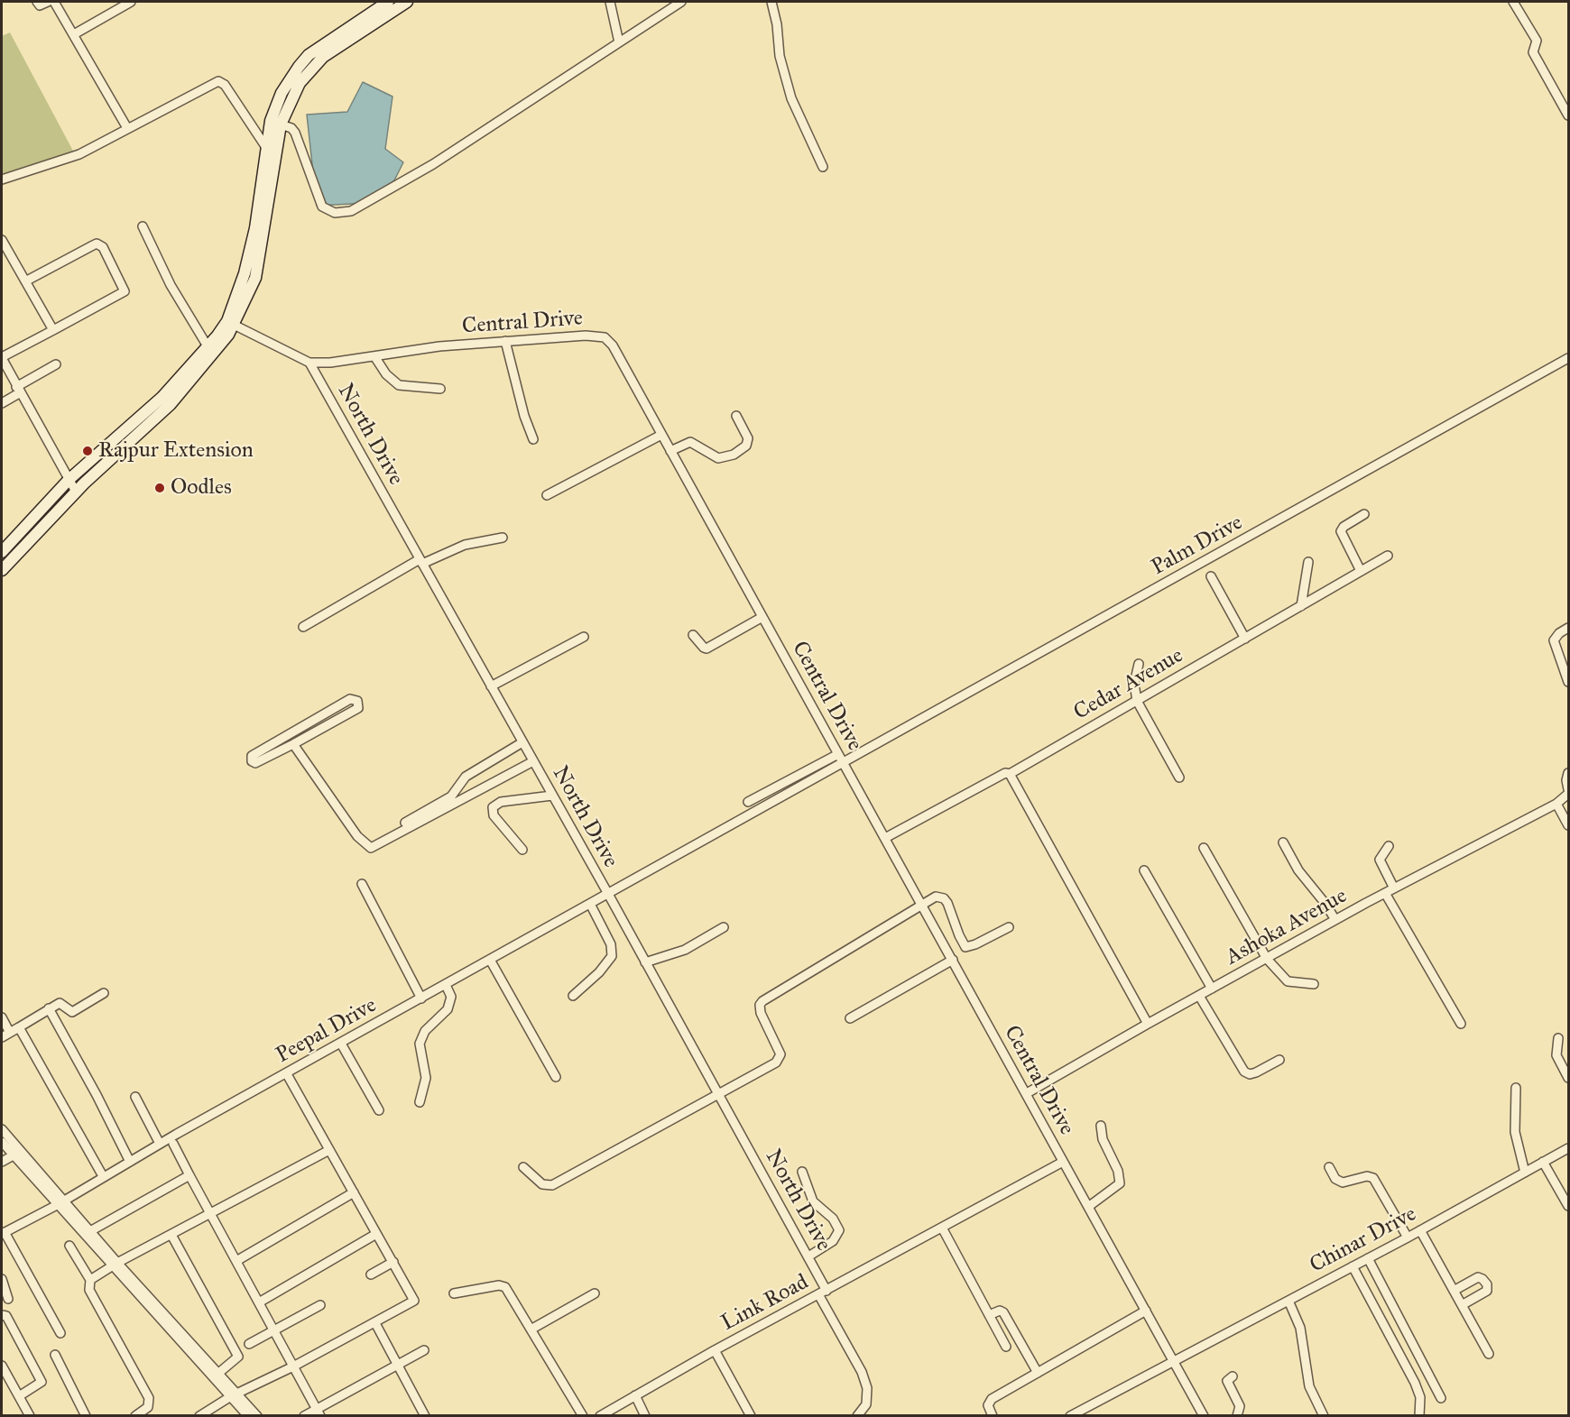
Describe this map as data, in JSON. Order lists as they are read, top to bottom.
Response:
{
  "streets": {
    "street": [
      "Central Drive",
      "North Drive",
      "Palm Drive",
      "Cedar Avenue",
      "Ashoka Avenue",
      "Peepal Drive",
      "Chinar Drive",
      "Link Road"
    ]
  },
  "crossings": [
    ["Central Drive", "North Drive"],
    ["Central Drive", "Palm Drive"],
    ["Central Drive", "Cedar Avenue"],
    ["Central Drive", "Ashoka Avenue"],
    ["Central Drive", "Chinar Drive"],
    ["Central Drive", "Link Road"],
    ["North Drive", "Palm Drive"],
    ["North Drive", "Peepal Drive"],
    ["North Drive", "Link Road"],
    ["Palm Drive", "Peepal Drive"]
  ],
  "places": ["Rajpur Extension", "Oodles"]
}
